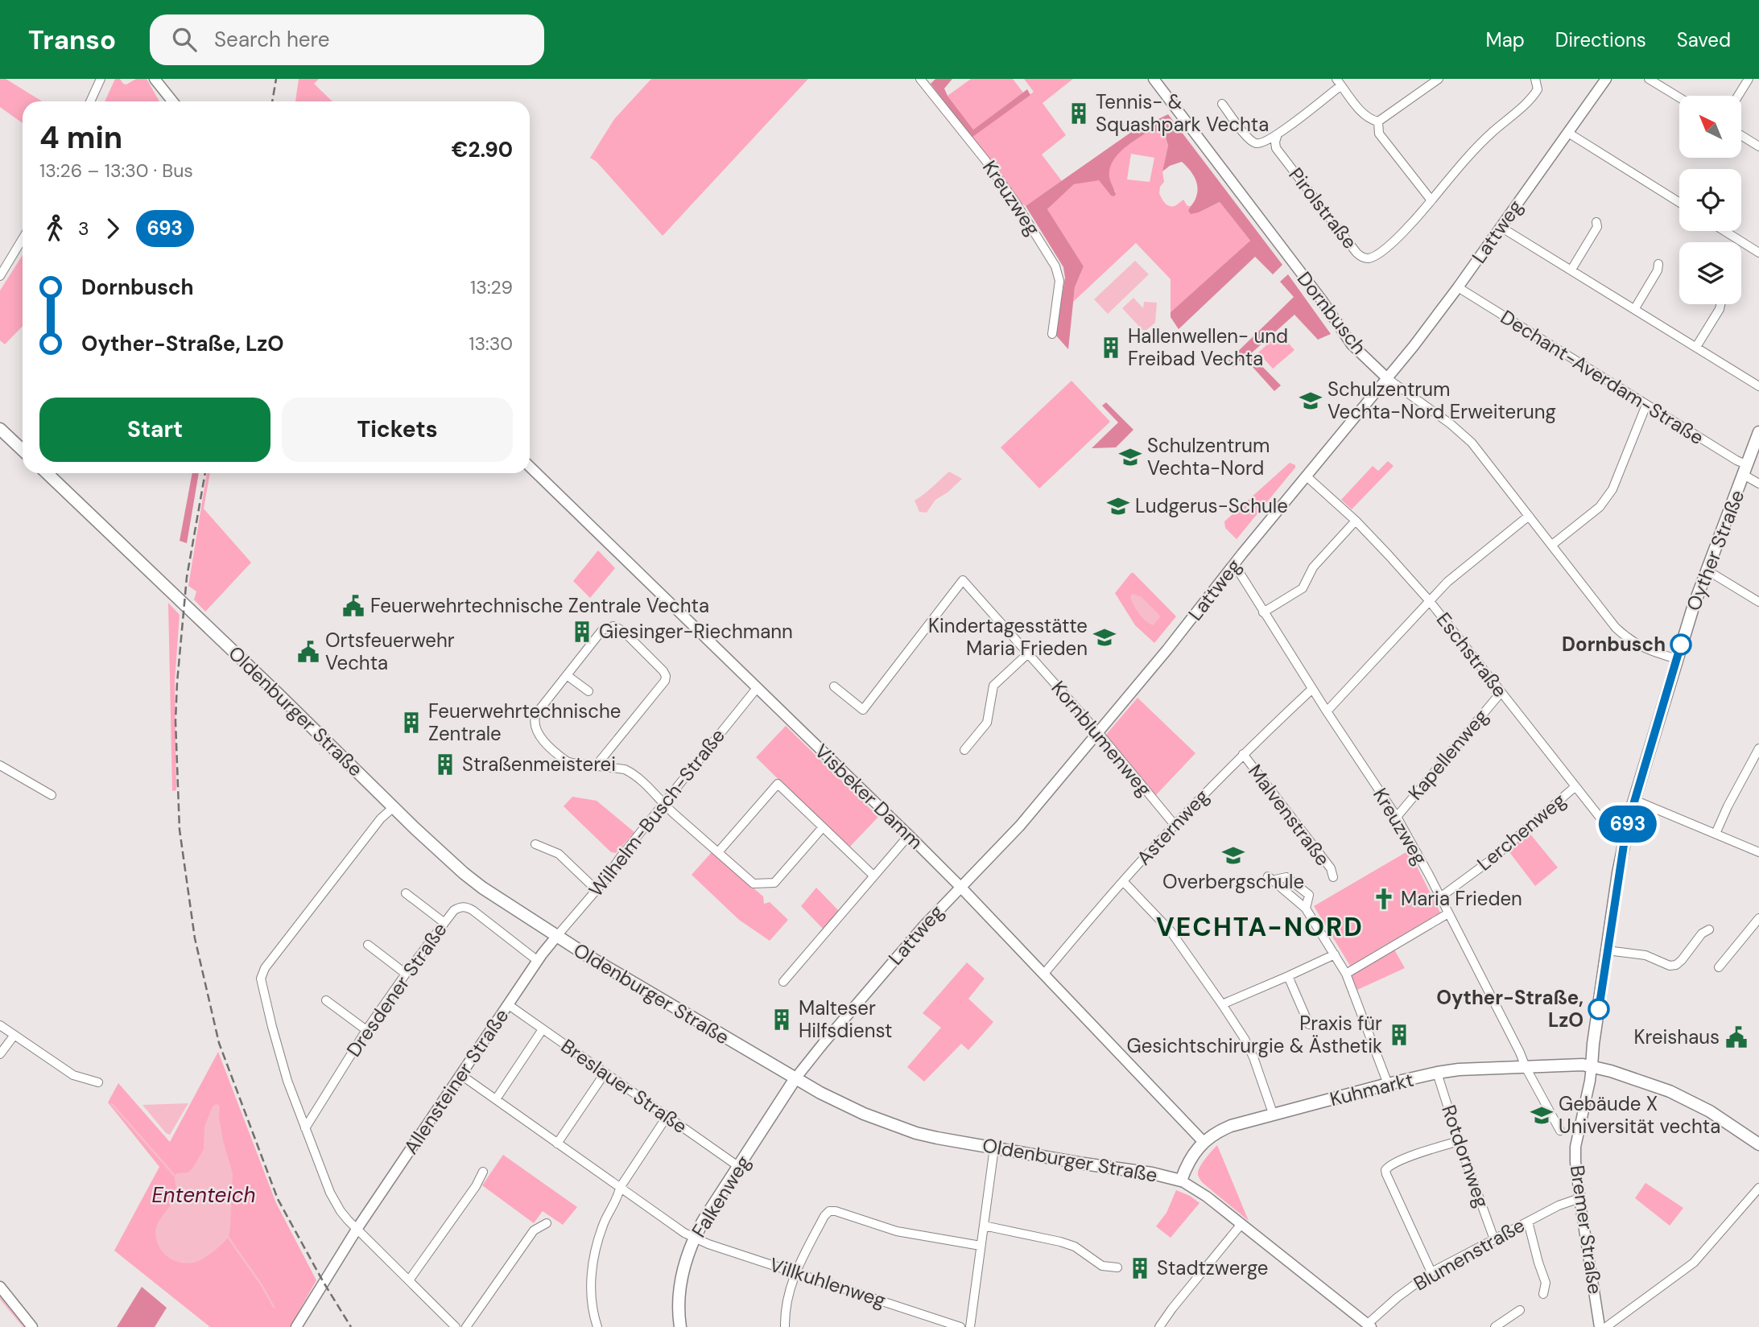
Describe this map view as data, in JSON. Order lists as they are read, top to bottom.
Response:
{
  "streets": {
    "main road": [
      "Oyther Straße",
      "Oldenburger Straße",
      "Kuhmarkt",
      "Falkenweg"
    ],
    "street": [
      "Kreuzweg",
      "Pirolstraße",
      "Lattweg",
      "Dornbusch",
      "Dechant-Averdam-Straße",
      "Eschstraße",
      "Kornblumenweg",
      "Kapellenweg",
      "Visbeker Damm",
      "Wilhelm-Busch-Straße",
      "Malvenstraße",
      "Asternweg",
      "Lerchenweg",
      "Dresdener Straße",
      "Allensteiner Straße",
      "Breslauer Straße",
      "Rotdornweg",
      "Bremer Straße",
      "Blumenstraße",
      "Villkuhlenweg"
    ]
  },
  "crossings": [
    ["Kreuzweg", "Lattweg"],
    ["Kreuzweg", "Kapellenweg"],
    ["Kreuzweg", "Asternweg"],
    ["Kreuzweg", "Lerchenweg"],
    ["Kreuzweg", "Kuhmarkt"],
    ["Lattweg", "Dornbusch"],
    ["Lattweg", "Dechant-Averdam-Straße"],
    ["Lattweg", "Eschstraße"],
    ["Lattweg", "Oldenburger Straße"],
    ["Lattweg", "Kornblumenweg"],
    ["Lattweg", "Visbeker Damm"],
    ["Lattweg", "Falkenweg"],
    ["Dornbusch", "Oyther Straße"],
    ["Dechant-Averdam-Straße", "Oyther Straße"],
    ["Oyther Straße", "Eschstraße"],
    ["Oyther Straße", "Kuhmarkt"],
    ["Oyther Straße", "Bremer Straße"],
    ["Eschstraße", "Kapellenweg"],
    ["Eschstraße", "Lerchenweg"],
    ["Oldenburger Straße", "Wilhelm-Busch-Straße"],
    ["Oldenburger Straße", "Allensteiner Straße"],
    ["Oldenburger Straße", "Kuhmarkt"],
    ["Oldenburger Straße", "Falkenweg"],
    ["Oldenburger Straße", "Blumenstraße"],
    ["Kornblumenweg", "Asternweg"],
    ["Visbeker Damm", "Wilhelm-Busch-Straße"],
    ["Visbeker Damm", "Asternweg"],
    ["Visbeker Damm", "Kuhmarkt"],
    ["Wilhelm-Busch-Straße", "Allensteiner Straße"],
    ["Malvenstraße", "Asternweg"],
    ["Dresdener Straße", "Allensteiner Straße"],
    ["Allensteiner Straße", "Breslauer Straße"],
    ["Allensteiner Straße", "Villkuhlenweg"],
    ["Breslauer Straße", "Falkenweg"],
    ["Kuhmarkt", "Rotdornweg"],
    ["Kuhmarkt", "Bremer Straße"],
    ["Rotdornweg", "Blumenstraße"],
    ["Falkenweg", "Villkuhlenweg"],
    ["Bremer Straße", "Blumenstraße"]
  ],
  "districts": ["VECHTA-NORD"],
  "water": ["Ententeich"],
  "places": {
    "building": [
      "Tennis- & Squashpark Vechta",
      "Hallenwellen- und Freibad Vechta",
      "Giesinger-Riechmann",
      "Feuerwehrtechnische Zentrale",
      "Straßenmeisterei",
      "Malteser Hilfsdienst",
      "Praxis für Gesichtschirurgie & Ästhetik",
      "Stadtzwerge"
    ],
    "school or university": [
      "Schulzentrum Vechta-Nord Erweiterung",
      "Schulzentrum Vechta-Nord",
      "Ludgerus-Schule",
      "Kindertagesstätte Maria Frieden",
      "Overbergschule",
      "Gebäude X Universität vechta"
    ],
    "public building": ["Feuerwehrtechnische Zentrale Vechta", "Ortsfeuerwehr Vechta", "Kreishaus"],
    "other": ["Dornbusch", "Oyther-Straße, LzO"],
    "church": ["Maria Frieden"]
  },
  "lines": ["bus line 693"],
  "north": "top left",
  "page": {
    "header": "Transo",
    "search": "Search here",
    "nav": ["Map", "Directions", "Saved"],
    "on_map": "693",
    "heading": ["4 min", "13:26 – 13:30 · Bus", "€2.90"],
    "legs": ["3", "693"],
    "list": [
      {
        "name": "Dornbusch",
        "value": "13:29"
      },
      {
        "name": "Oyther-Straße, LzO",
        "value": "13:30"
      }
    ],
    "buttons": ["Start", "Tickets"]
  }
}
